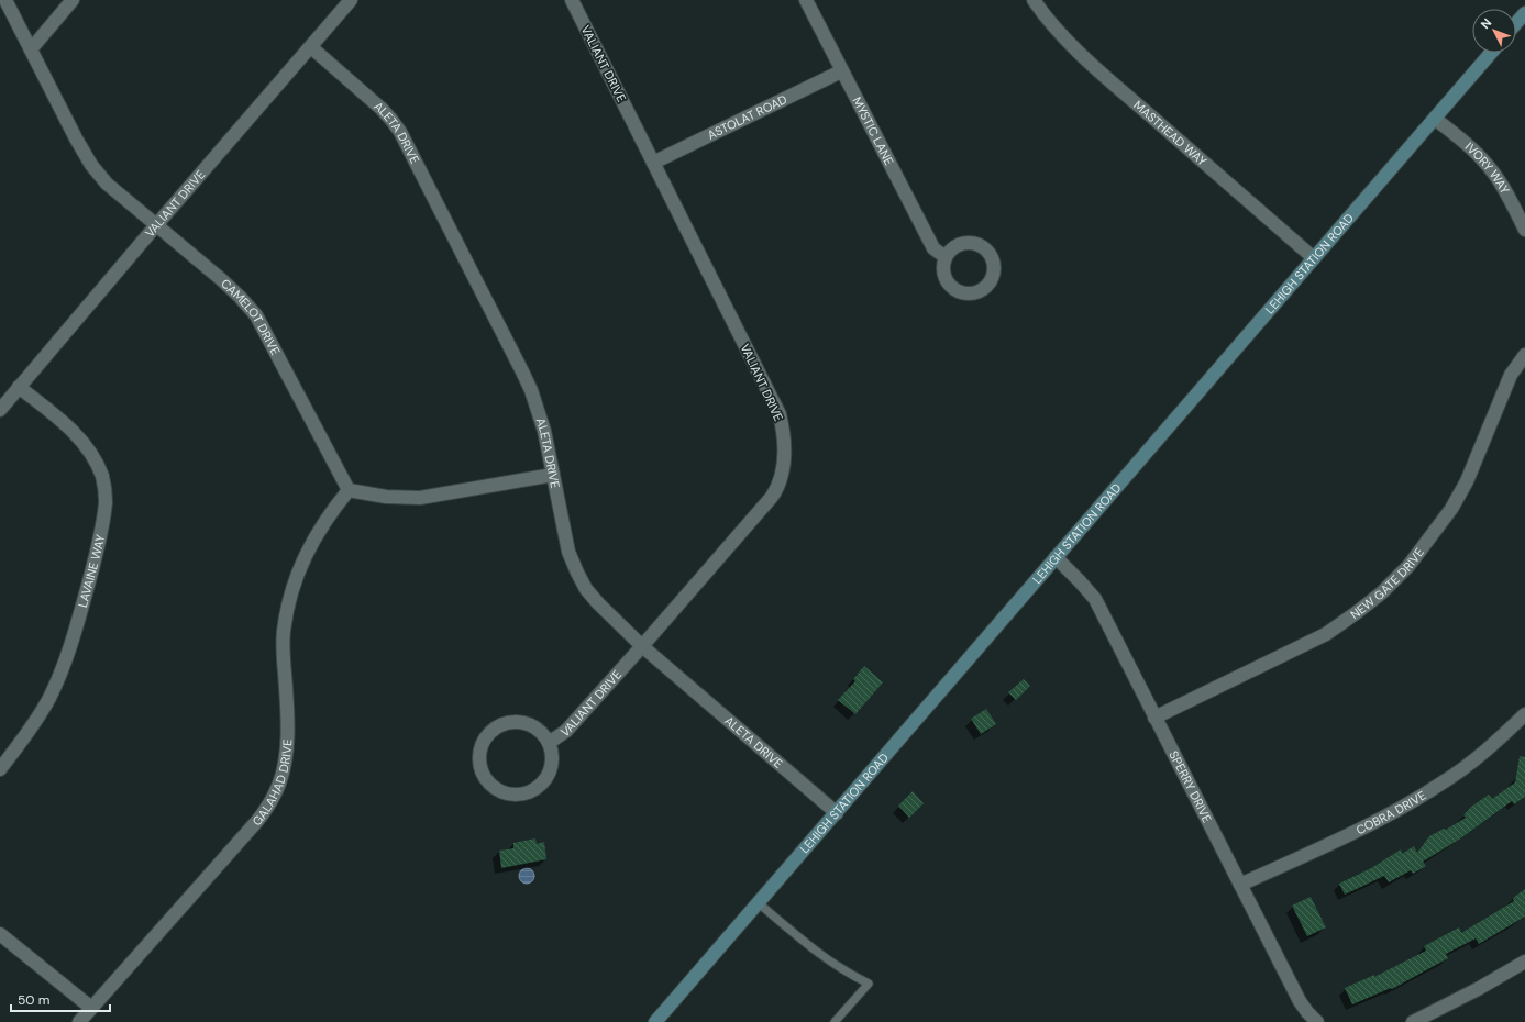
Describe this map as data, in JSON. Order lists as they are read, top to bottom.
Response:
{
  "streets": {
    "main road": ["LEHIGH STATION ROAD"],
    "street": [
      "VALIANT DRIVE",
      "ASTOLAT ROAD",
      "MYSTIC LANE",
      "MASTHEAD WAY",
      "ALETA DRIVE",
      "IVORY WAY",
      "CAMELOT DRIVE",
      "LAVAINE WAY",
      "NEW GATE DRIVE",
      "GALAHAD DRIVE",
      "SPERRY DRIVE",
      "COBRA DRIVE"
    ]
  },
  "crossings": [
    ["VALIANT DRIVE", "ASTOLAT ROAD"],
    ["VALIANT DRIVE", "ALETA DRIVE"],
    ["VALIANT DRIVE", "CAMELOT DRIVE"],
    ["VALIANT DRIVE", "LAVAINE WAY"],
    ["ASTOLAT ROAD", "MYSTIC LANE"],
    ["MASTHEAD WAY", "LEHIGH STATION ROAD"],
    ["ALETA DRIVE", "LEHIGH STATION ROAD"],
    ["IVORY WAY", "LEHIGH STATION ROAD"],
    ["LEHIGH STATION ROAD", "SPERRY DRIVE"],
    ["CAMELOT DRIVE", "GALAHAD DRIVE"],
    ["NEW GATE DRIVE", "SPERRY DRIVE"],
    ["SPERRY DRIVE", "COBRA DRIVE"]
  ],
  "scale_bar": "50 m",
  "north": "top left"
}
